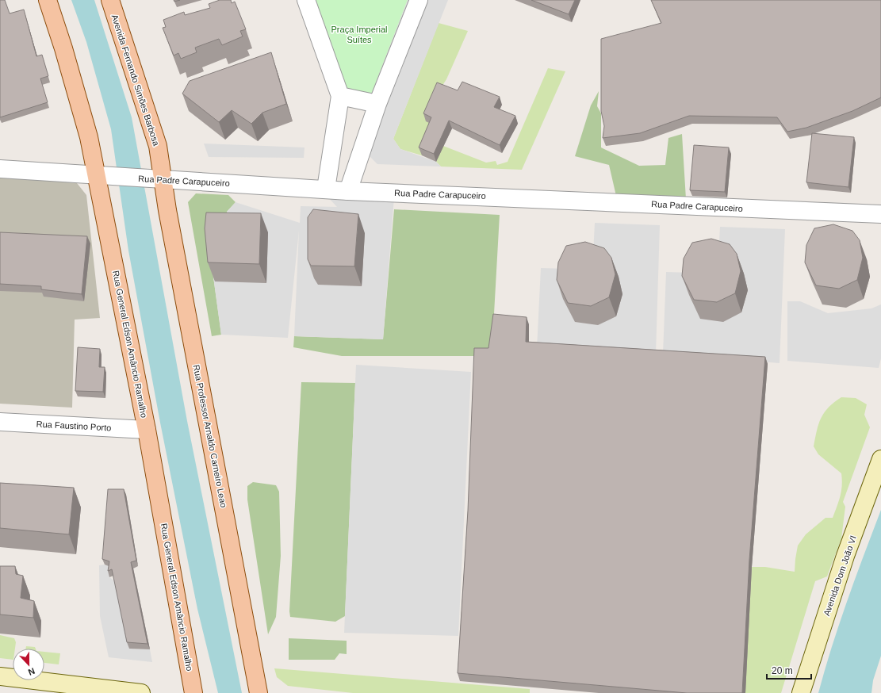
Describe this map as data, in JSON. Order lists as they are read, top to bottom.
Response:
{
  "streets": {
    "main road": [
      "Avenida Fernando Simões Barbosa",
      "Rua General Edson Amâncio Ramalho",
      "Rua Professor Arnaldo Carneiro Leao",
      "Avenida Dom João VI"
    ],
    "street": ["Rua Padre Carapuceiro", "Rua Faustino Porto"]
  },
  "crossings": [
    ["Avenida Fernando Simões Barbosa", "Rua Padre Carapuceiro"],
    ["Avenida Fernando Simões Barbosa", "Rua Professor Arnaldo Carneiro Leao"],
    ["Rua Padre Carapuceiro", "Rua General Edson Amâncio Ramalho"],
    ["Rua Padre Carapuceiro", "Rua Professor Arnaldo Carneiro Leao"],
    ["Rua General Edson Amâncio Ramalho", "Rua Faustino Porto"]
  ],
  "parks": ["Praça Imperial Suítes"],
  "scale_bar": "20 m",
  "north": "bottom"
}
